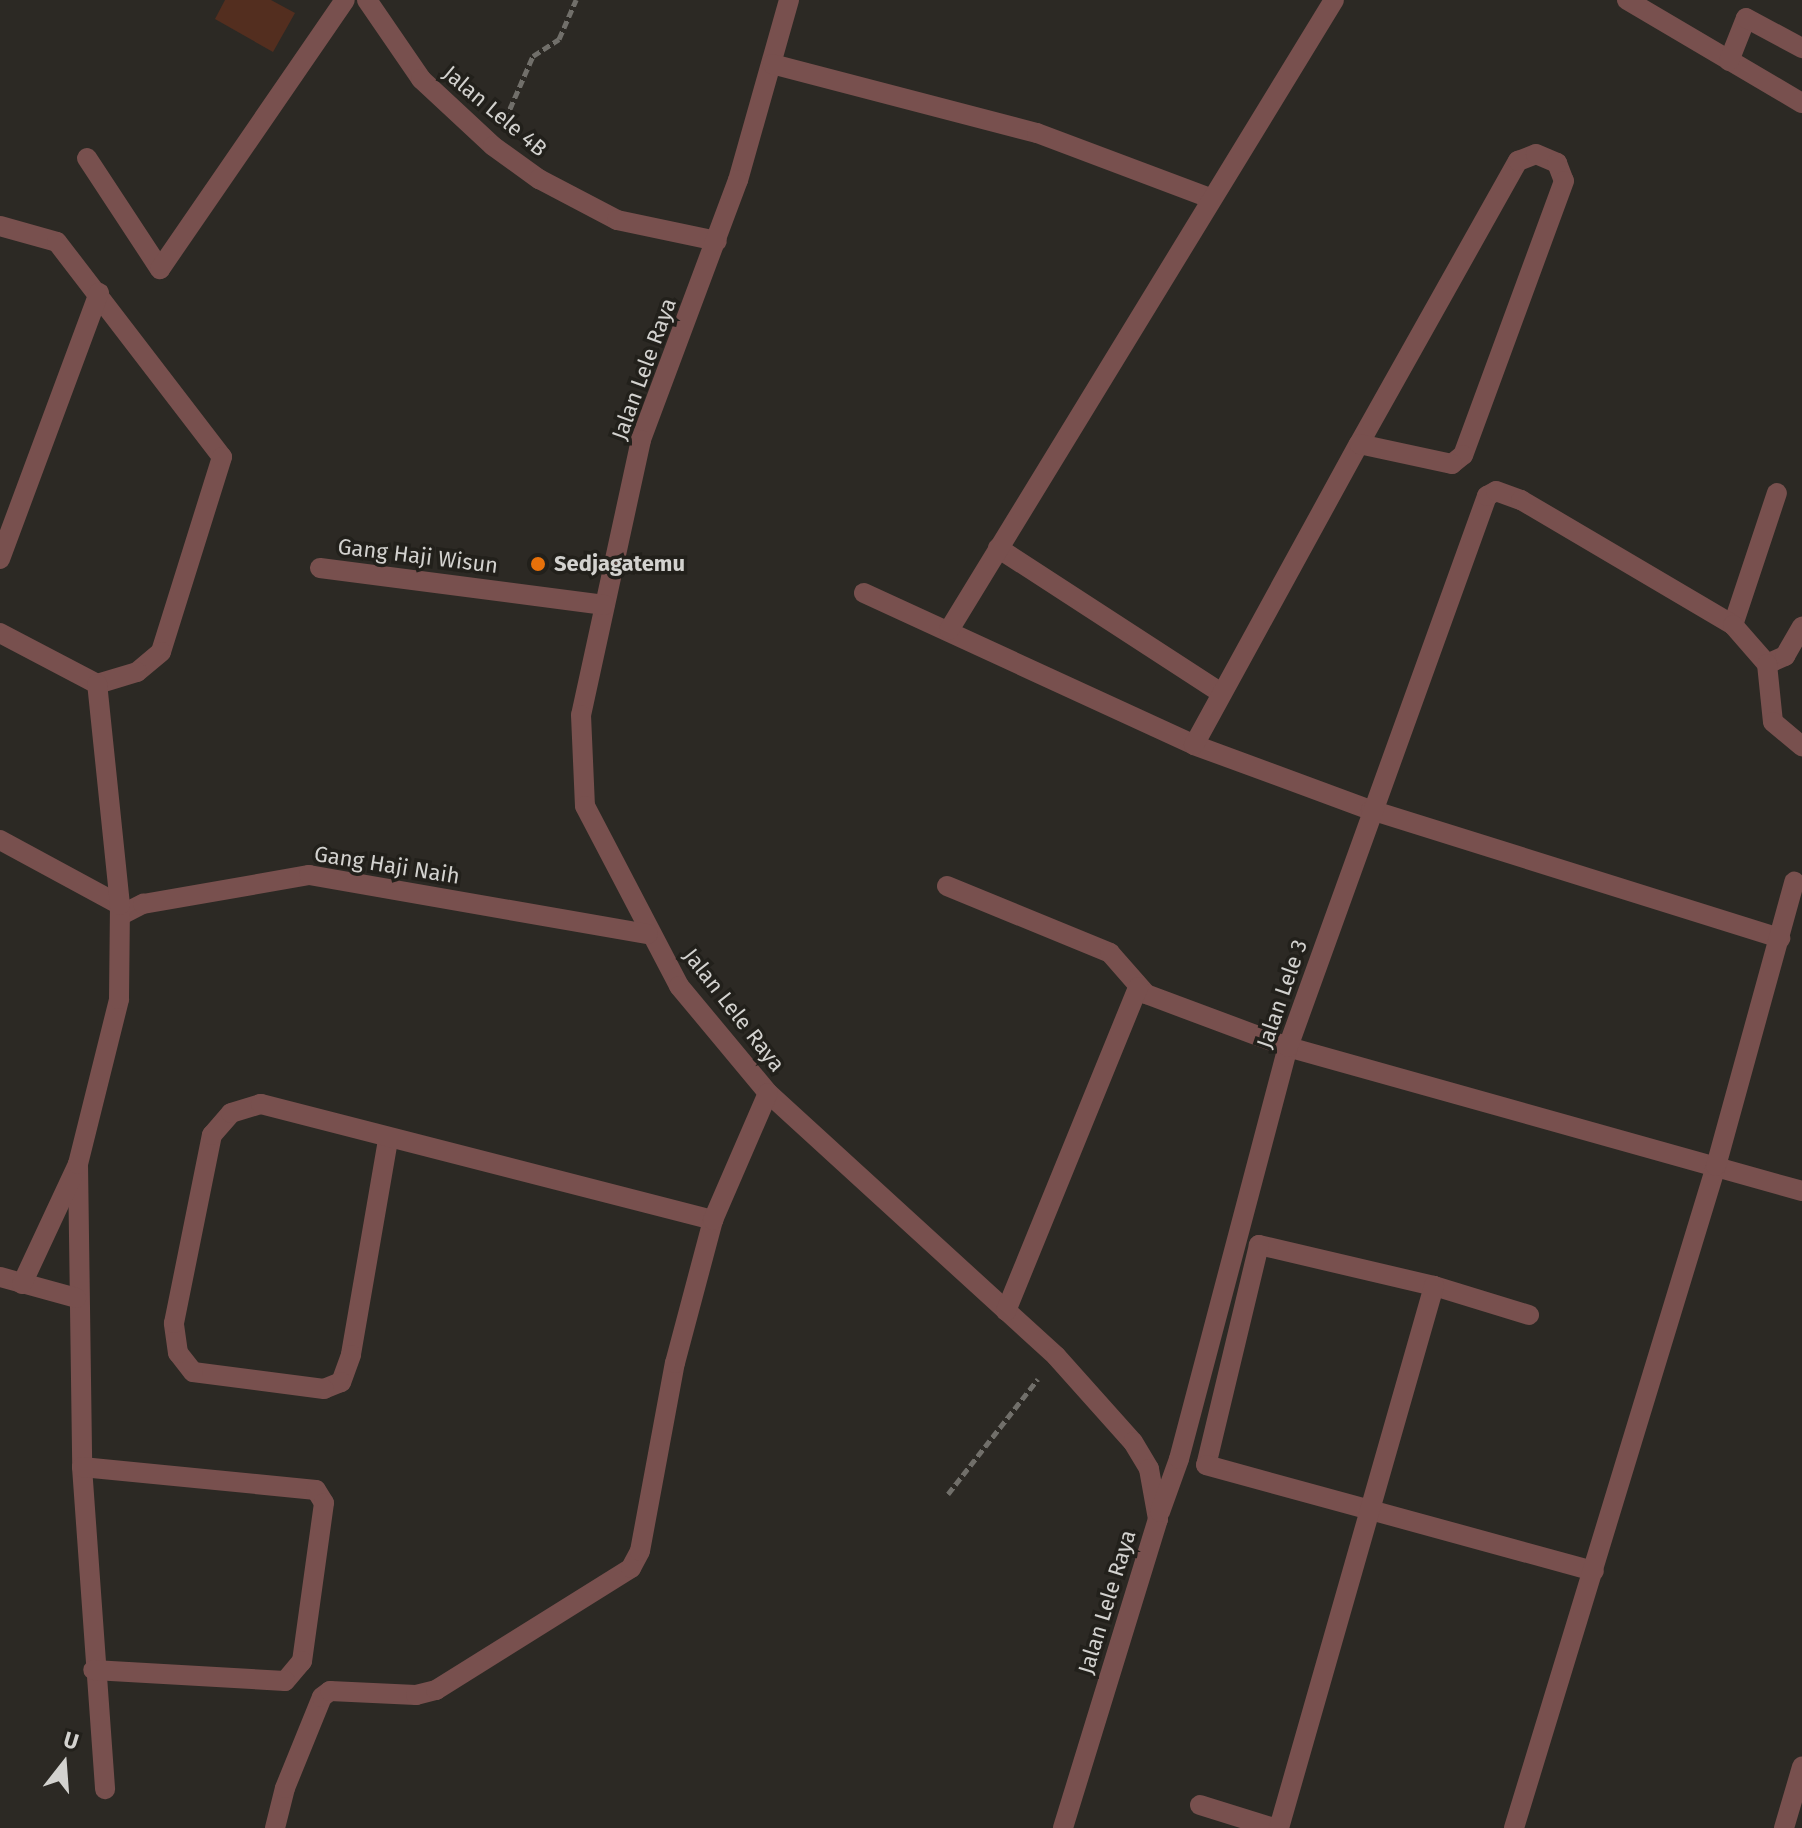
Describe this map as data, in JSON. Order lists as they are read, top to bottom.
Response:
{
  "streets": {
    "street": [
      "Jalan Lele 4B",
      "Jalan Lele Raya",
      "Gang Haji Wisun",
      "Gang Haji Naih",
      "Jalan Lele 3"
    ]
  },
  "crossings": [
    ["Jalan Lele 4B", "Jalan Lele Raya"],
    ["Jalan Lele Raya", "Gang Haji Wisun"],
    ["Jalan Lele Raya", "Gang Haji Naih"],
    ["Jalan Lele Raya", "Jalan Lele 3"]
  ],
  "places": ["Sedjagatemu"],
  "north": "top"
}
